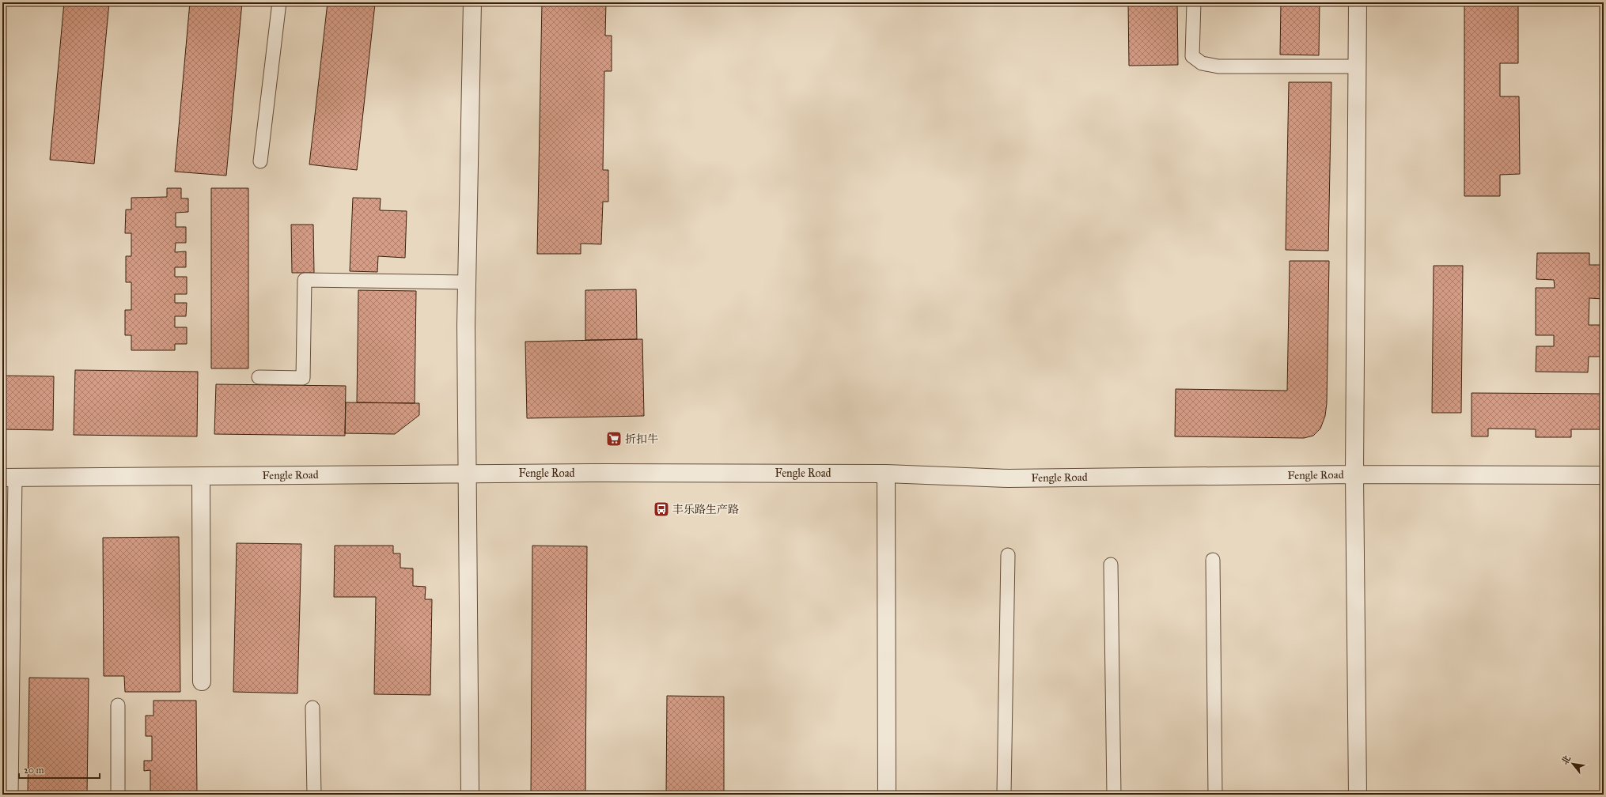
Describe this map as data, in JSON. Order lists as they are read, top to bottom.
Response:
{
  "streets": {
    "street": ["Fengle Road"]
  },
  "places": {
    "supermarket": ["折扣牛"],
    "bus stop": ["丰乐路生产路"]
  },
  "scale_bar": "20 m",
  "north": "top left"
}
